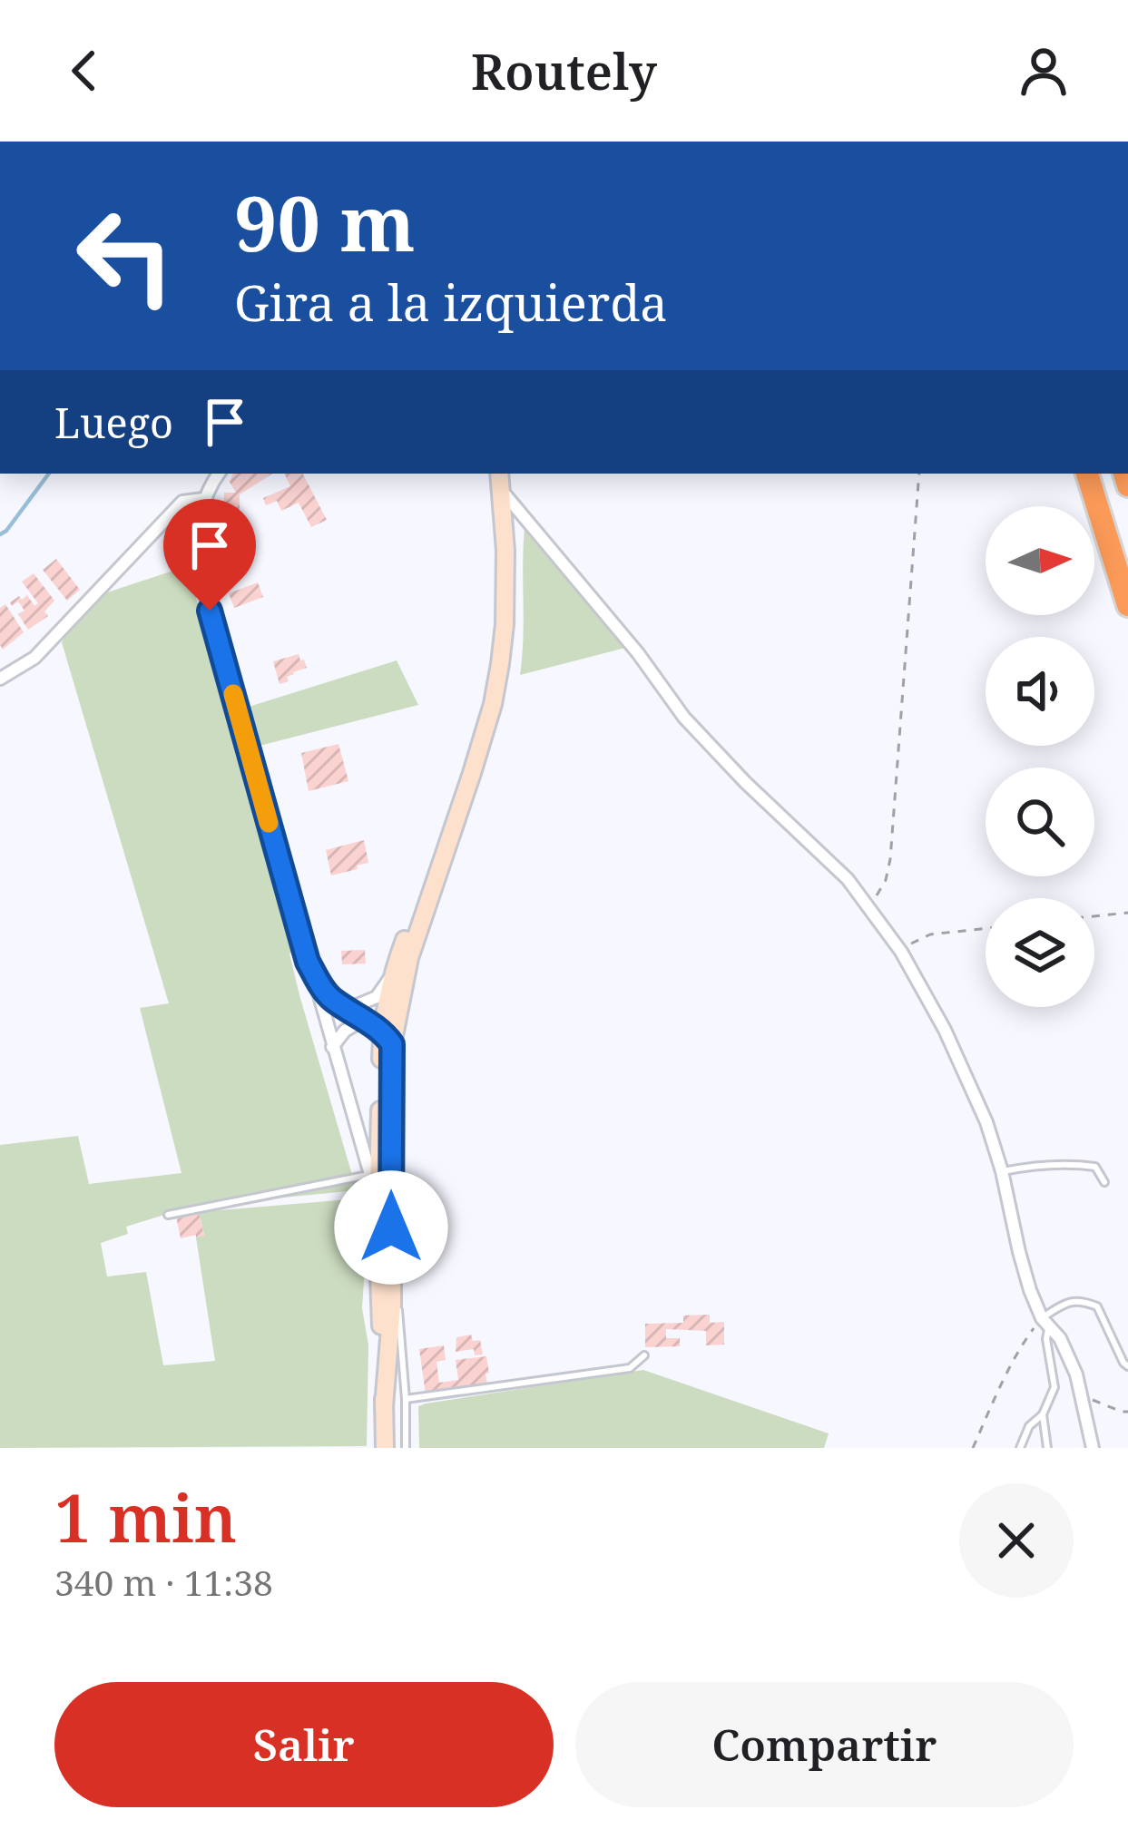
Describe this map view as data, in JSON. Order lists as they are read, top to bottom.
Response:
{
  "north": "right",
  "page": {
    "header": "Routely",
    "turn": ["90 m", "Gira a la izquierda"],
    "then": "Luego",
    "heading": ["1 min", "340 m · 11:38"],
    "buttons": ["Salir", "Compartir"]
  }
}
